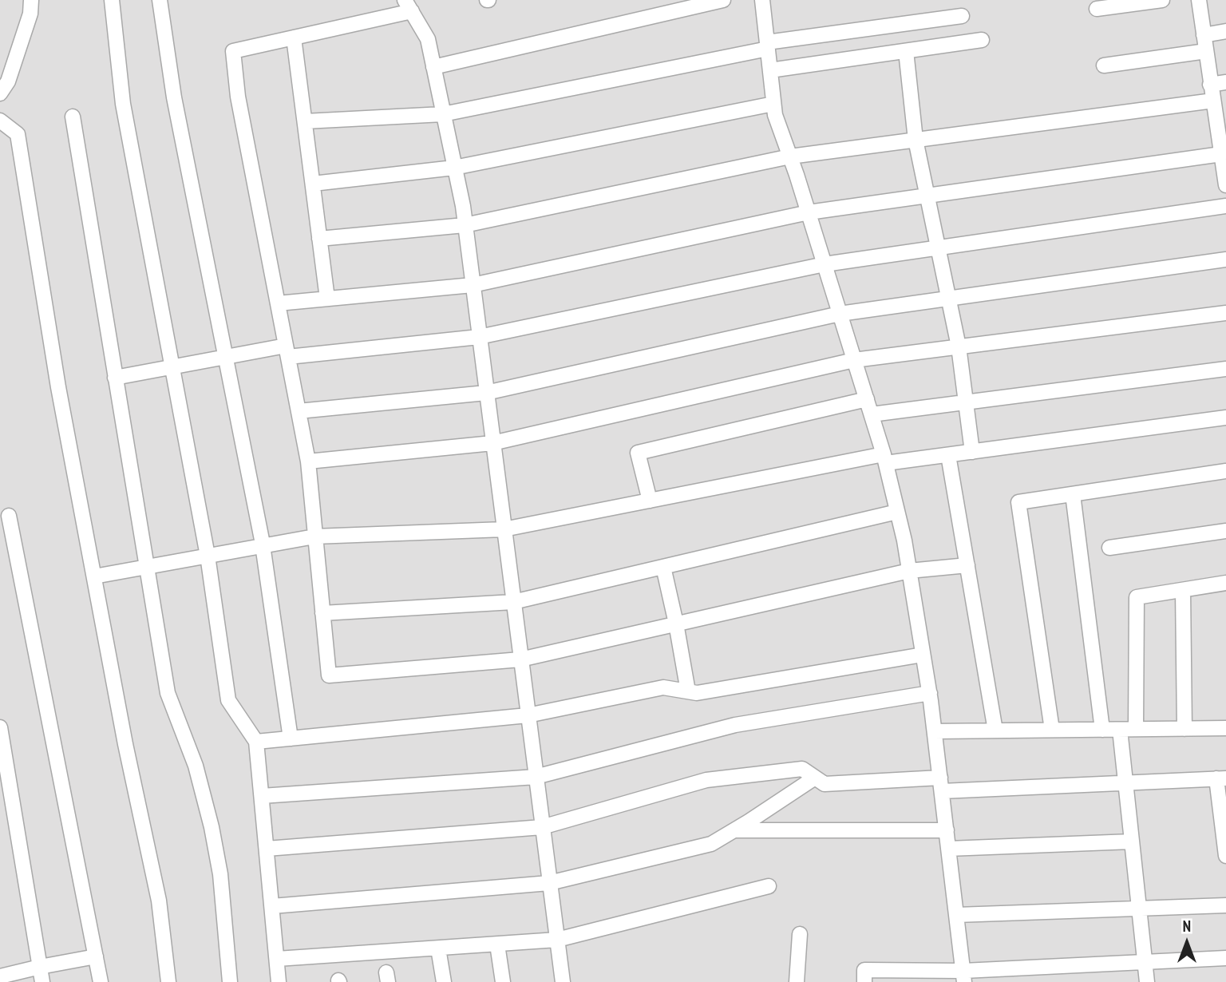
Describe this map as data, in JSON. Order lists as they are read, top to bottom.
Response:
{
  "north": "top"
}
